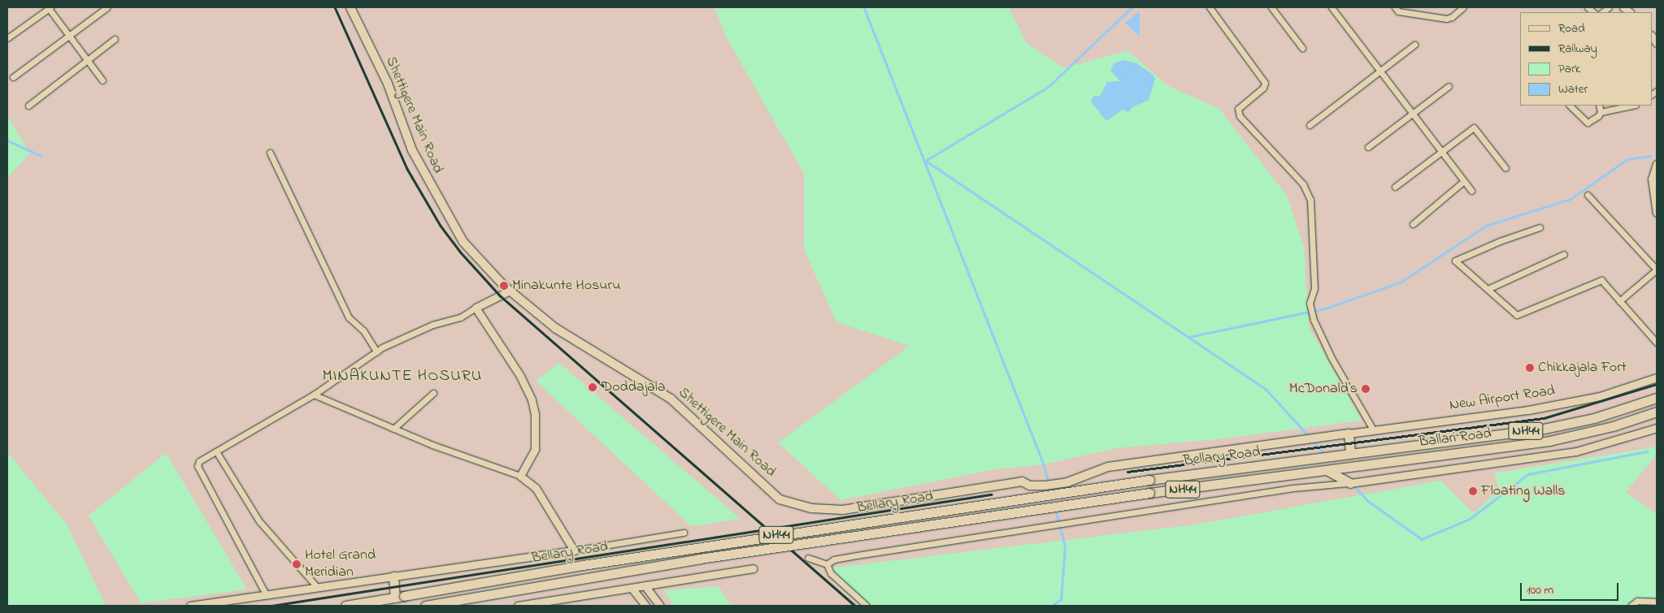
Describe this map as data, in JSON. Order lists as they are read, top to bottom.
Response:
{
  "streets": {
    "highway": ["NH44", "Ballari Road", "Bellary Road"],
    "main road": ["Shettigere Main Road"],
    "street": ["New Airport Road"]
  },
  "crossings": [
    ["Shettigere Main Road", "New Airport Road"],
    ["NH44", "Bellary Road"],
    ["Ballari Road", "Bellary Road"]
  ],
  "districts": ["MINAKUNTE HOSURU"],
  "places": [
    "Minakunte Hosuru",
    "Chikkajala Fort",
    "Doddajala",
    "McDonald's",
    "Floating Walls",
    "Hotel Grand Meridian"
  ],
  "legend": [
    "Road",
    "Railway",
    "Park",
    "Water"
  ],
  "scale_bar": "100 m"
}
